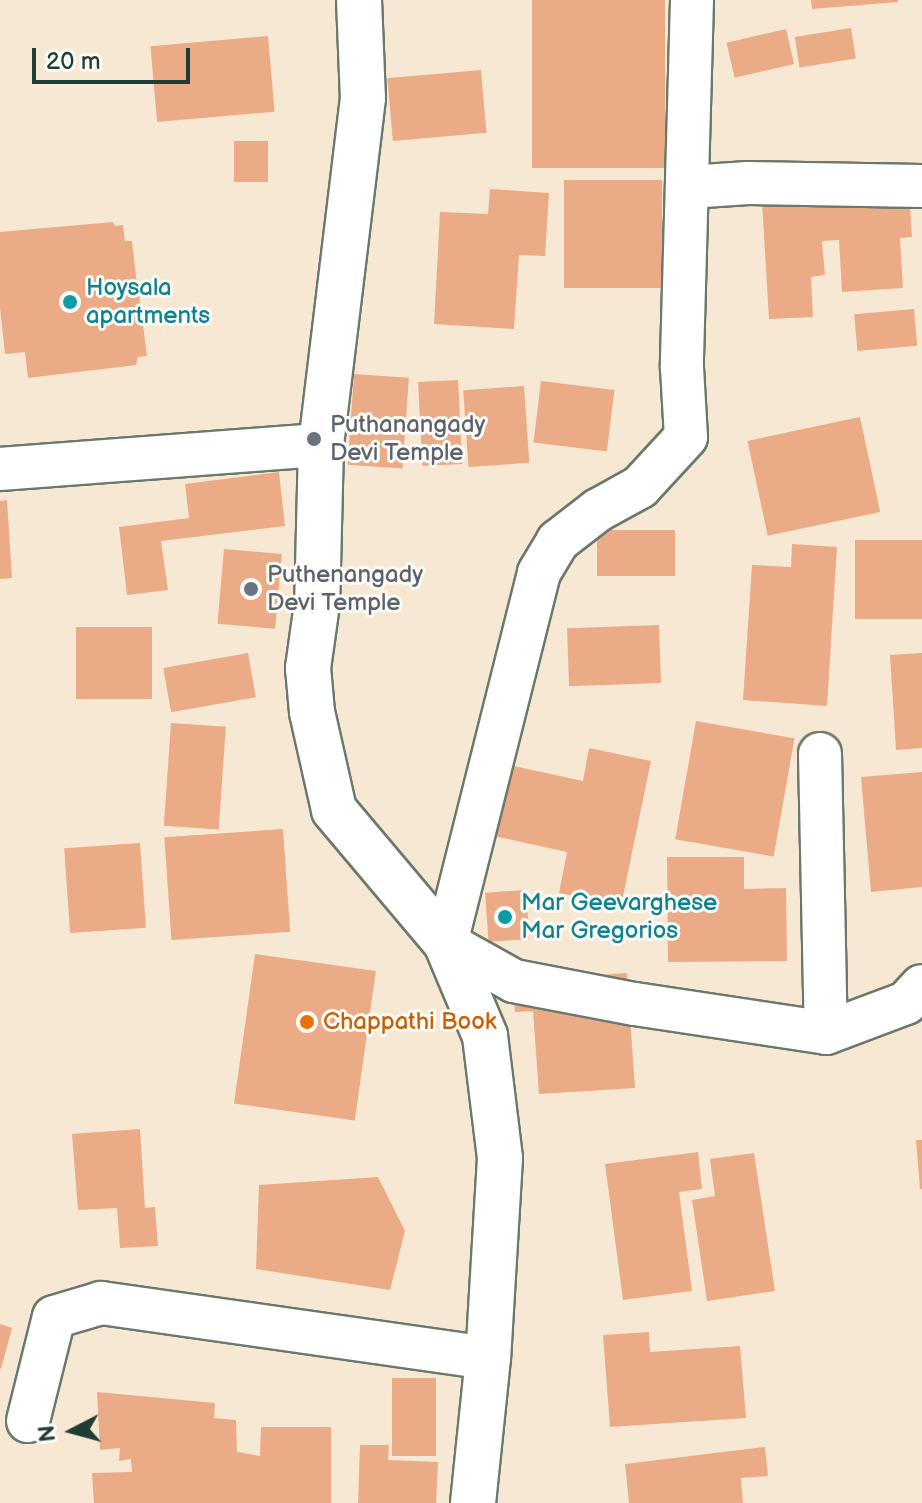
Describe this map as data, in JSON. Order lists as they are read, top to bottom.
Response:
{
  "places": [
    "Hoysala apartments",
    "Puthanangady Devi Temple",
    "Puthenangady Devi Temple",
    "Mar Geevarghese Mar Gregorios",
    "Chappathi Book"
  ],
  "scale_bar": "20 m",
  "north": "left"
}
